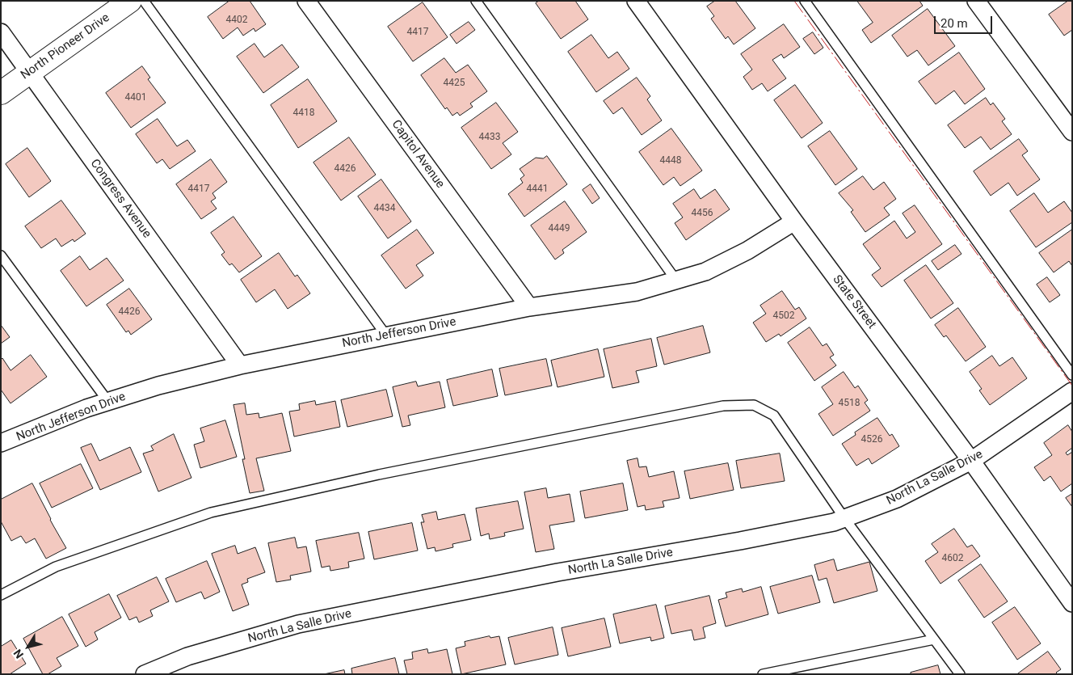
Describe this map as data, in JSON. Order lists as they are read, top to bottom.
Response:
{
  "streets": {
    "street": [
      "North Pioneer Drive",
      "Capitol Avenue",
      "Congress Avenue",
      "State Street",
      "North Jefferson Drive",
      "North La Salle Drive"
    ]
  },
  "crossings": [
    ["North Pioneer Drive", "Congress Avenue"],
    ["Capitol Avenue", "North Jefferson Drive"],
    ["Congress Avenue", "North Jefferson Drive"],
    ["State Street", "North Jefferson Drive"],
    ["State Street", "North La Salle Drive"]
  ],
  "house_numbers": [
    "4402",
    "4417",
    "4425",
    "4401",
    "4418",
    "4433",
    "4448",
    "4426",
    "4417",
    "4441",
    "4434",
    "4456",
    "4449",
    "4426",
    "4502",
    "4518",
    "4526",
    "4602"
  ],
  "scale_bar": "20 m",
  "north": "bottom left"
}
